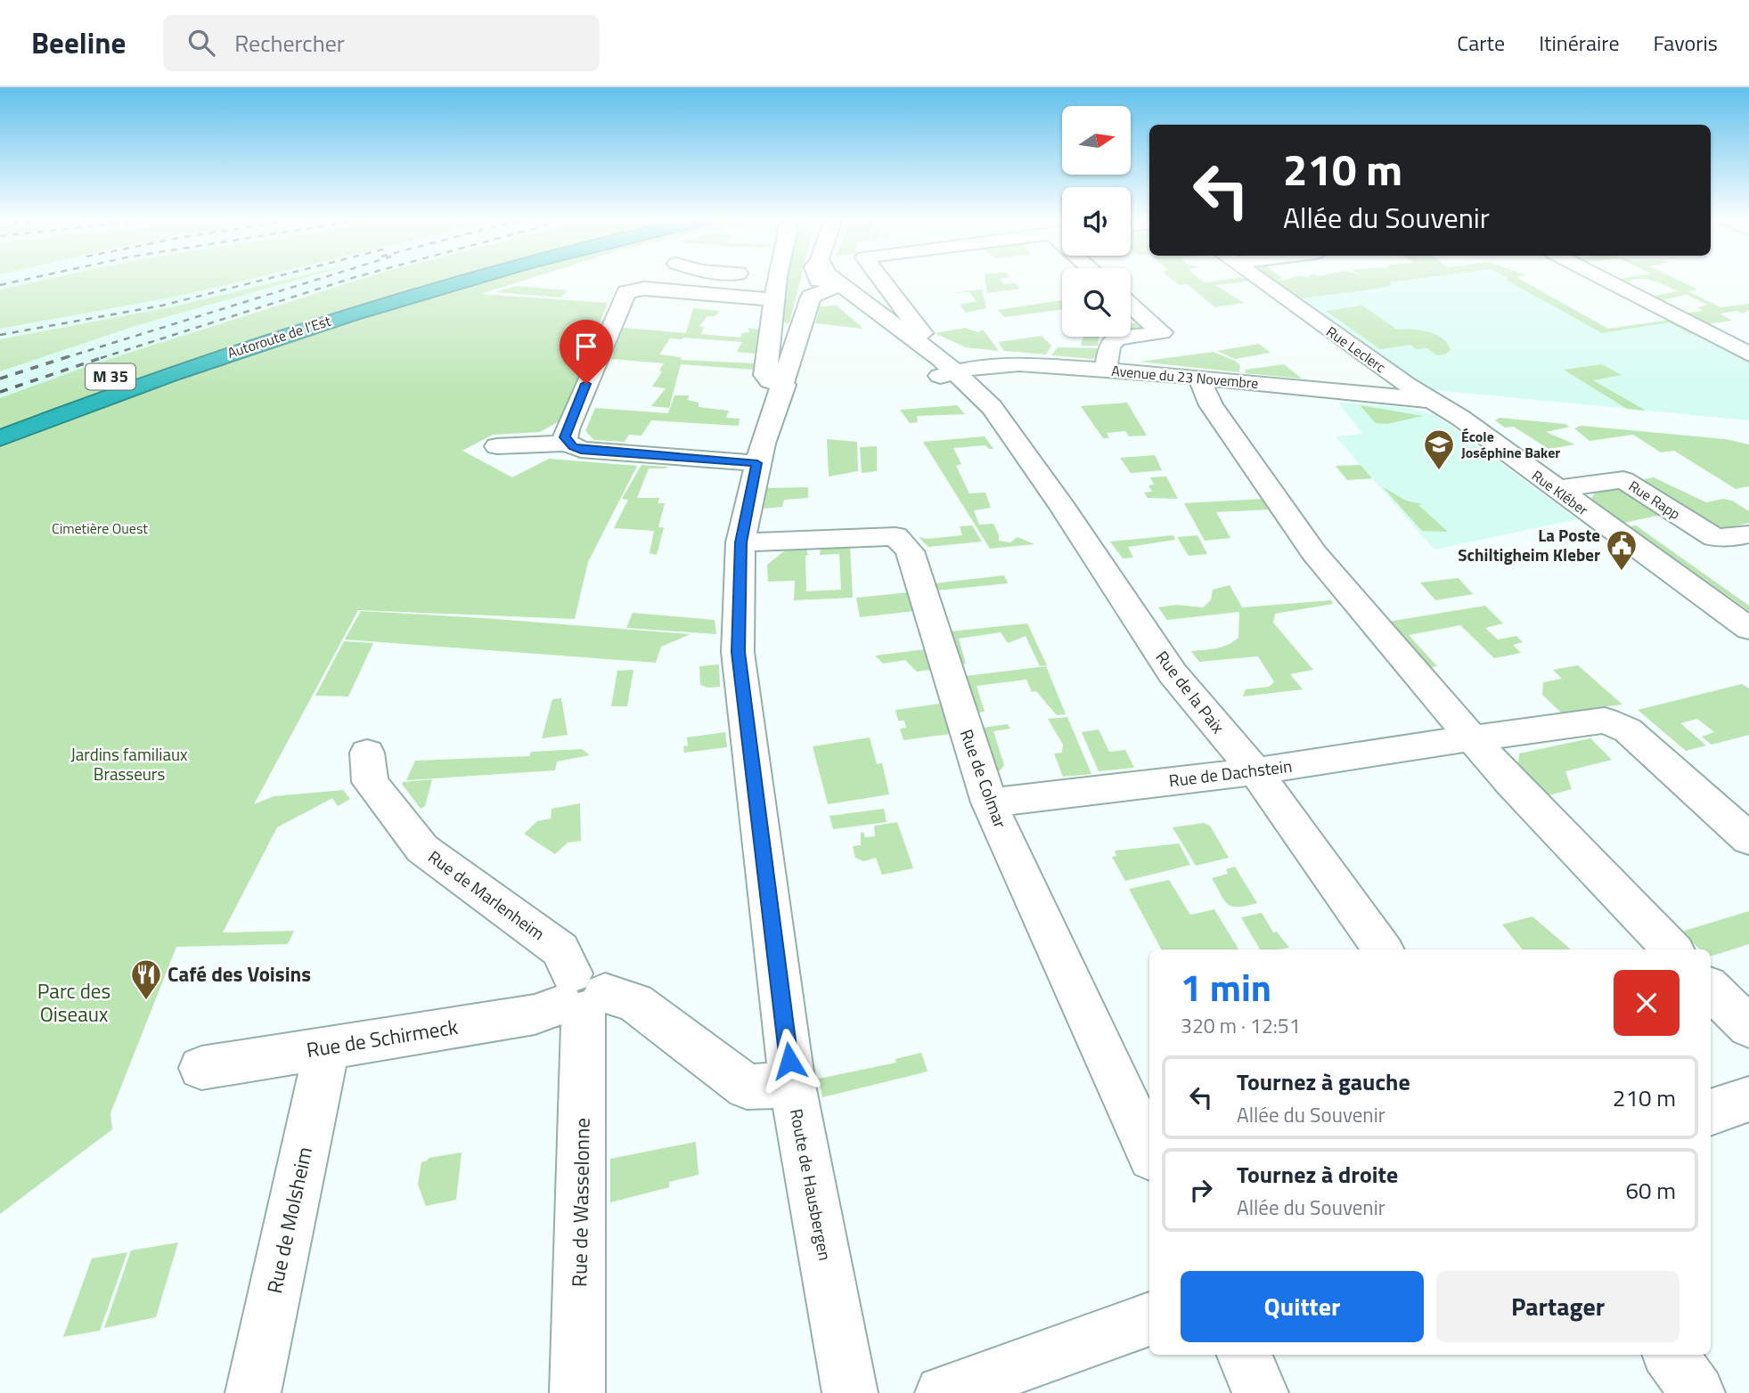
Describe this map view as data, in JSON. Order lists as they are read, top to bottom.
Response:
{
  "streets": {
    "highway": ["Autoroute de l’Est", "M 35"],
    "street": [
      "Rue Leclerc",
      "Avenue du 23 Novembre",
      "Rue Kléber",
      "Rue Rapp",
      "Rue de la Paix",
      "Rue de Dachstein",
      "Rue de Colmar",
      "Rue de Marlenheim",
      "Rue de Schirmeck",
      "Route de Hausbergen",
      "Rue de Wasselonne",
      "Rue de Molsheim"
    ]
  },
  "crossings": [
    ["Rue Leclerc", "Avenue du 23 Novembre"],
    ["Rue Leclerc", "Rue Kléber"],
    ["Avenue du 23 Novembre", "Rue Kléber"],
    ["Avenue du 23 Novembre", "Rue de la Paix"],
    ["Rue Kléber", "Rue Rapp"],
    ["Rue de la Paix", "Rue de Dachstein"],
    ["Rue de la Paix", "Route de Hausbergen"],
    ["Rue de Dachstein", "Rue de Colmar"],
    ["Rue de Colmar", "Route de Hausbergen"],
    ["Rue de Marlenheim", "Rue de Schirmeck"],
    ["Rue de Marlenheim", "Rue de Wasselonne"],
    ["Rue de Schirmeck", "Rue de Wasselonne"],
    ["Rue de Schirmeck", "Rue de Molsheim"]
  ],
  "parks": ["Cimetière Ouest", "Jardins familiaux Brasseurs", "Parc des Oiseaux"],
  "places": {
    "school or university": ["École Joséphine Baker"],
    "public building": ["La Poste Schiltigheim Kleber"],
    "restaurant": ["Café des Voisins"]
  },
  "north": "right",
  "page": {
    "header": "Beeline",
    "search": "Rechercher",
    "nav": ["Carte", "Itinéraire", "Favoris"],
    "turn": ["210 m", "Allée du Souvenir"],
    "heading": ["1 min", "320 m · 12:51"],
    "list": [
      {
        "name": "Tournez à gauche",
        "note": "Allée du Souvenir",
        "value": "210 m"
      },
      {
        "name": "Tournez à droite",
        "note": "Allée du Souvenir",
        "value": "60 m"
      }
    ],
    "buttons": ["Quitter", "Partager"]
  }
}
